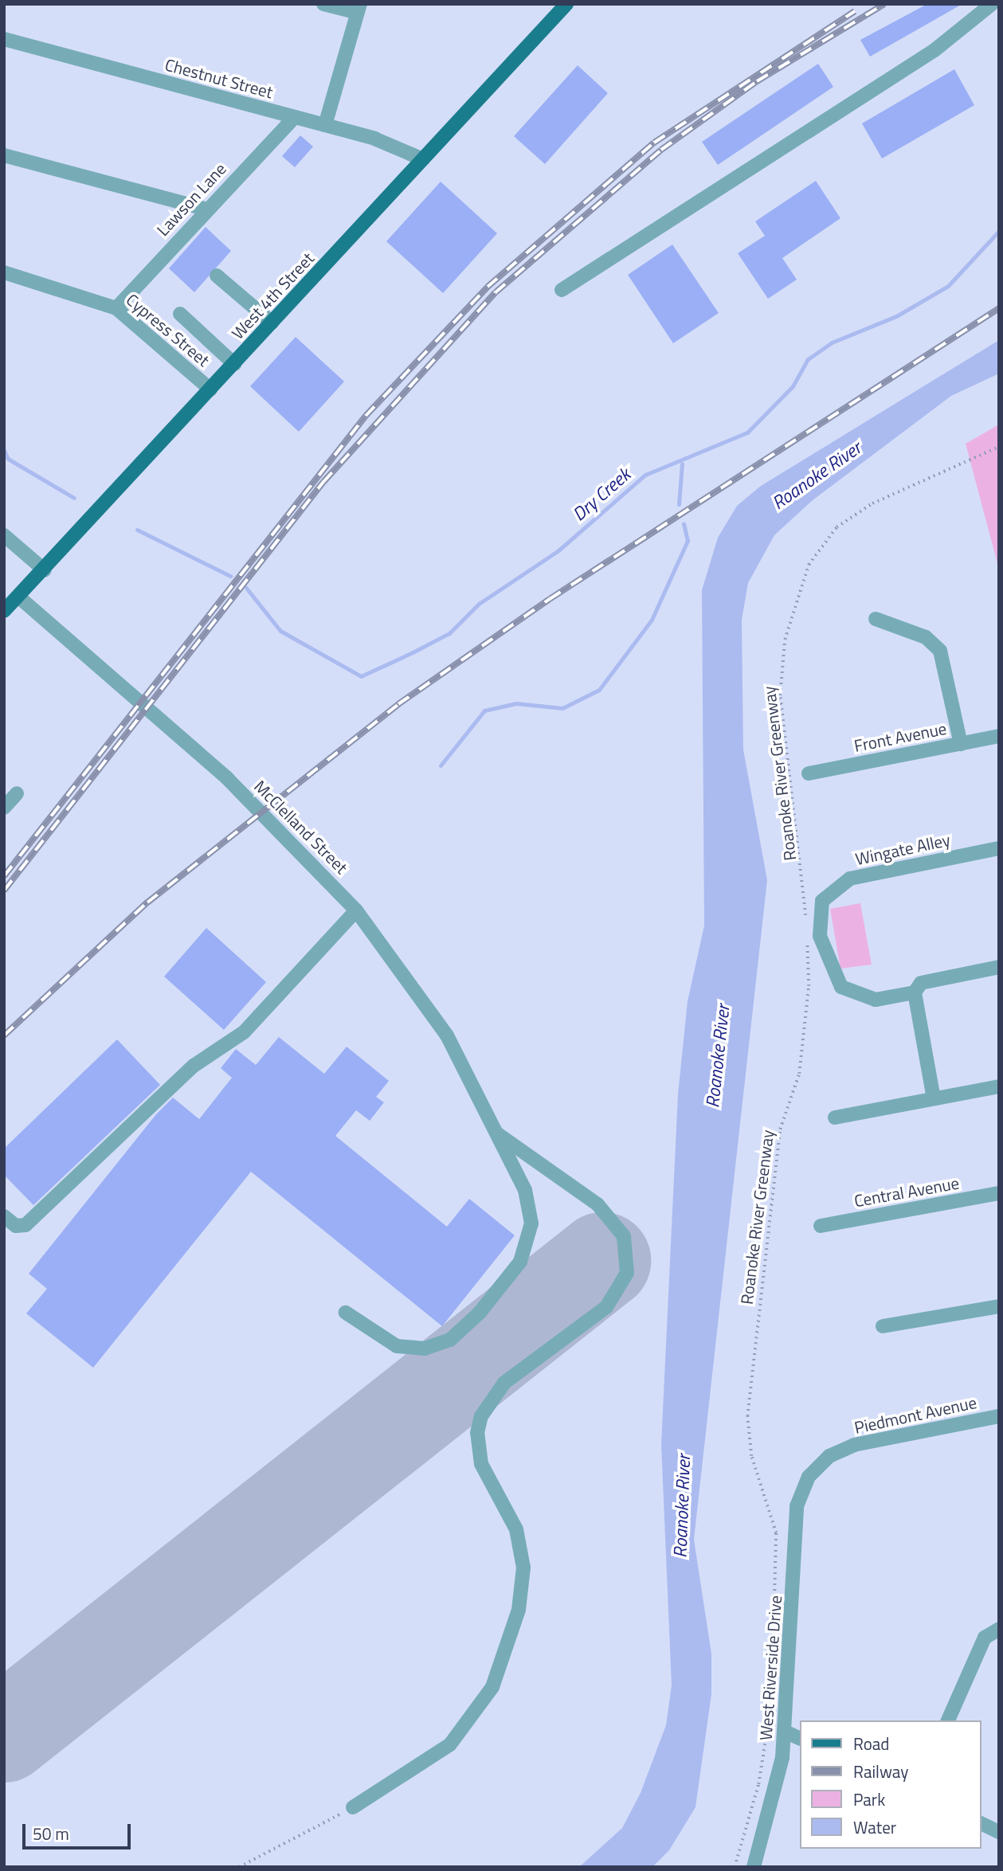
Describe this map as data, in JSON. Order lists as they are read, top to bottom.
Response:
{
  "streets": {
    "main road": ["West 4th Street"],
    "street": [
      "Chestnut Street",
      "Lawson Lane",
      "Cypress Street",
      "Front Avenue",
      "McClelland Street",
      "Wingate Alley",
      "Central Avenue",
      "Piedmont Avenue",
      "West Riverside Drive"
    ],
    "path": ["Roanoke River Greenway"]
  },
  "crossings": [
    ["Chestnut Street", "Lawson Lane"],
    ["Chestnut Street", "West 4th Street"],
    ["Lawson Lane", "Cypress Street"],
    ["West 4th Street", "Cypress Street"],
    ["West 4th Street", "McClelland Street"],
    ["Piedmont Avenue", "West Riverside Drive"]
  ],
  "water": ["Roanoke River", "Dry Creek"],
  "legend": [
    "Road",
    "Railway",
    "Park",
    "Water"
  ],
  "scale_bar": "50 m"
}
